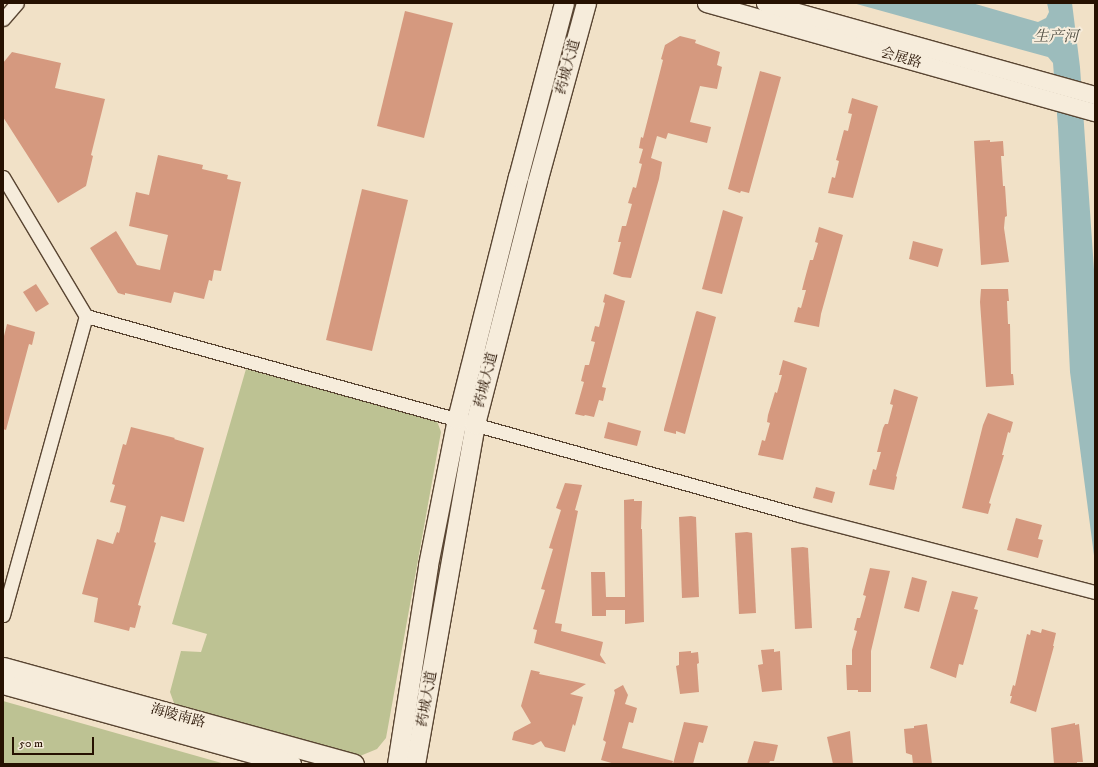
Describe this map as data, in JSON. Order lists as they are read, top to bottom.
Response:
{
  "streets": {
    "main road": ["药城大道", "海陵南路"],
    "street": ["会展路"]
  },
  "water": ["生产河"],
  "scale_bar": "50 m"
}
